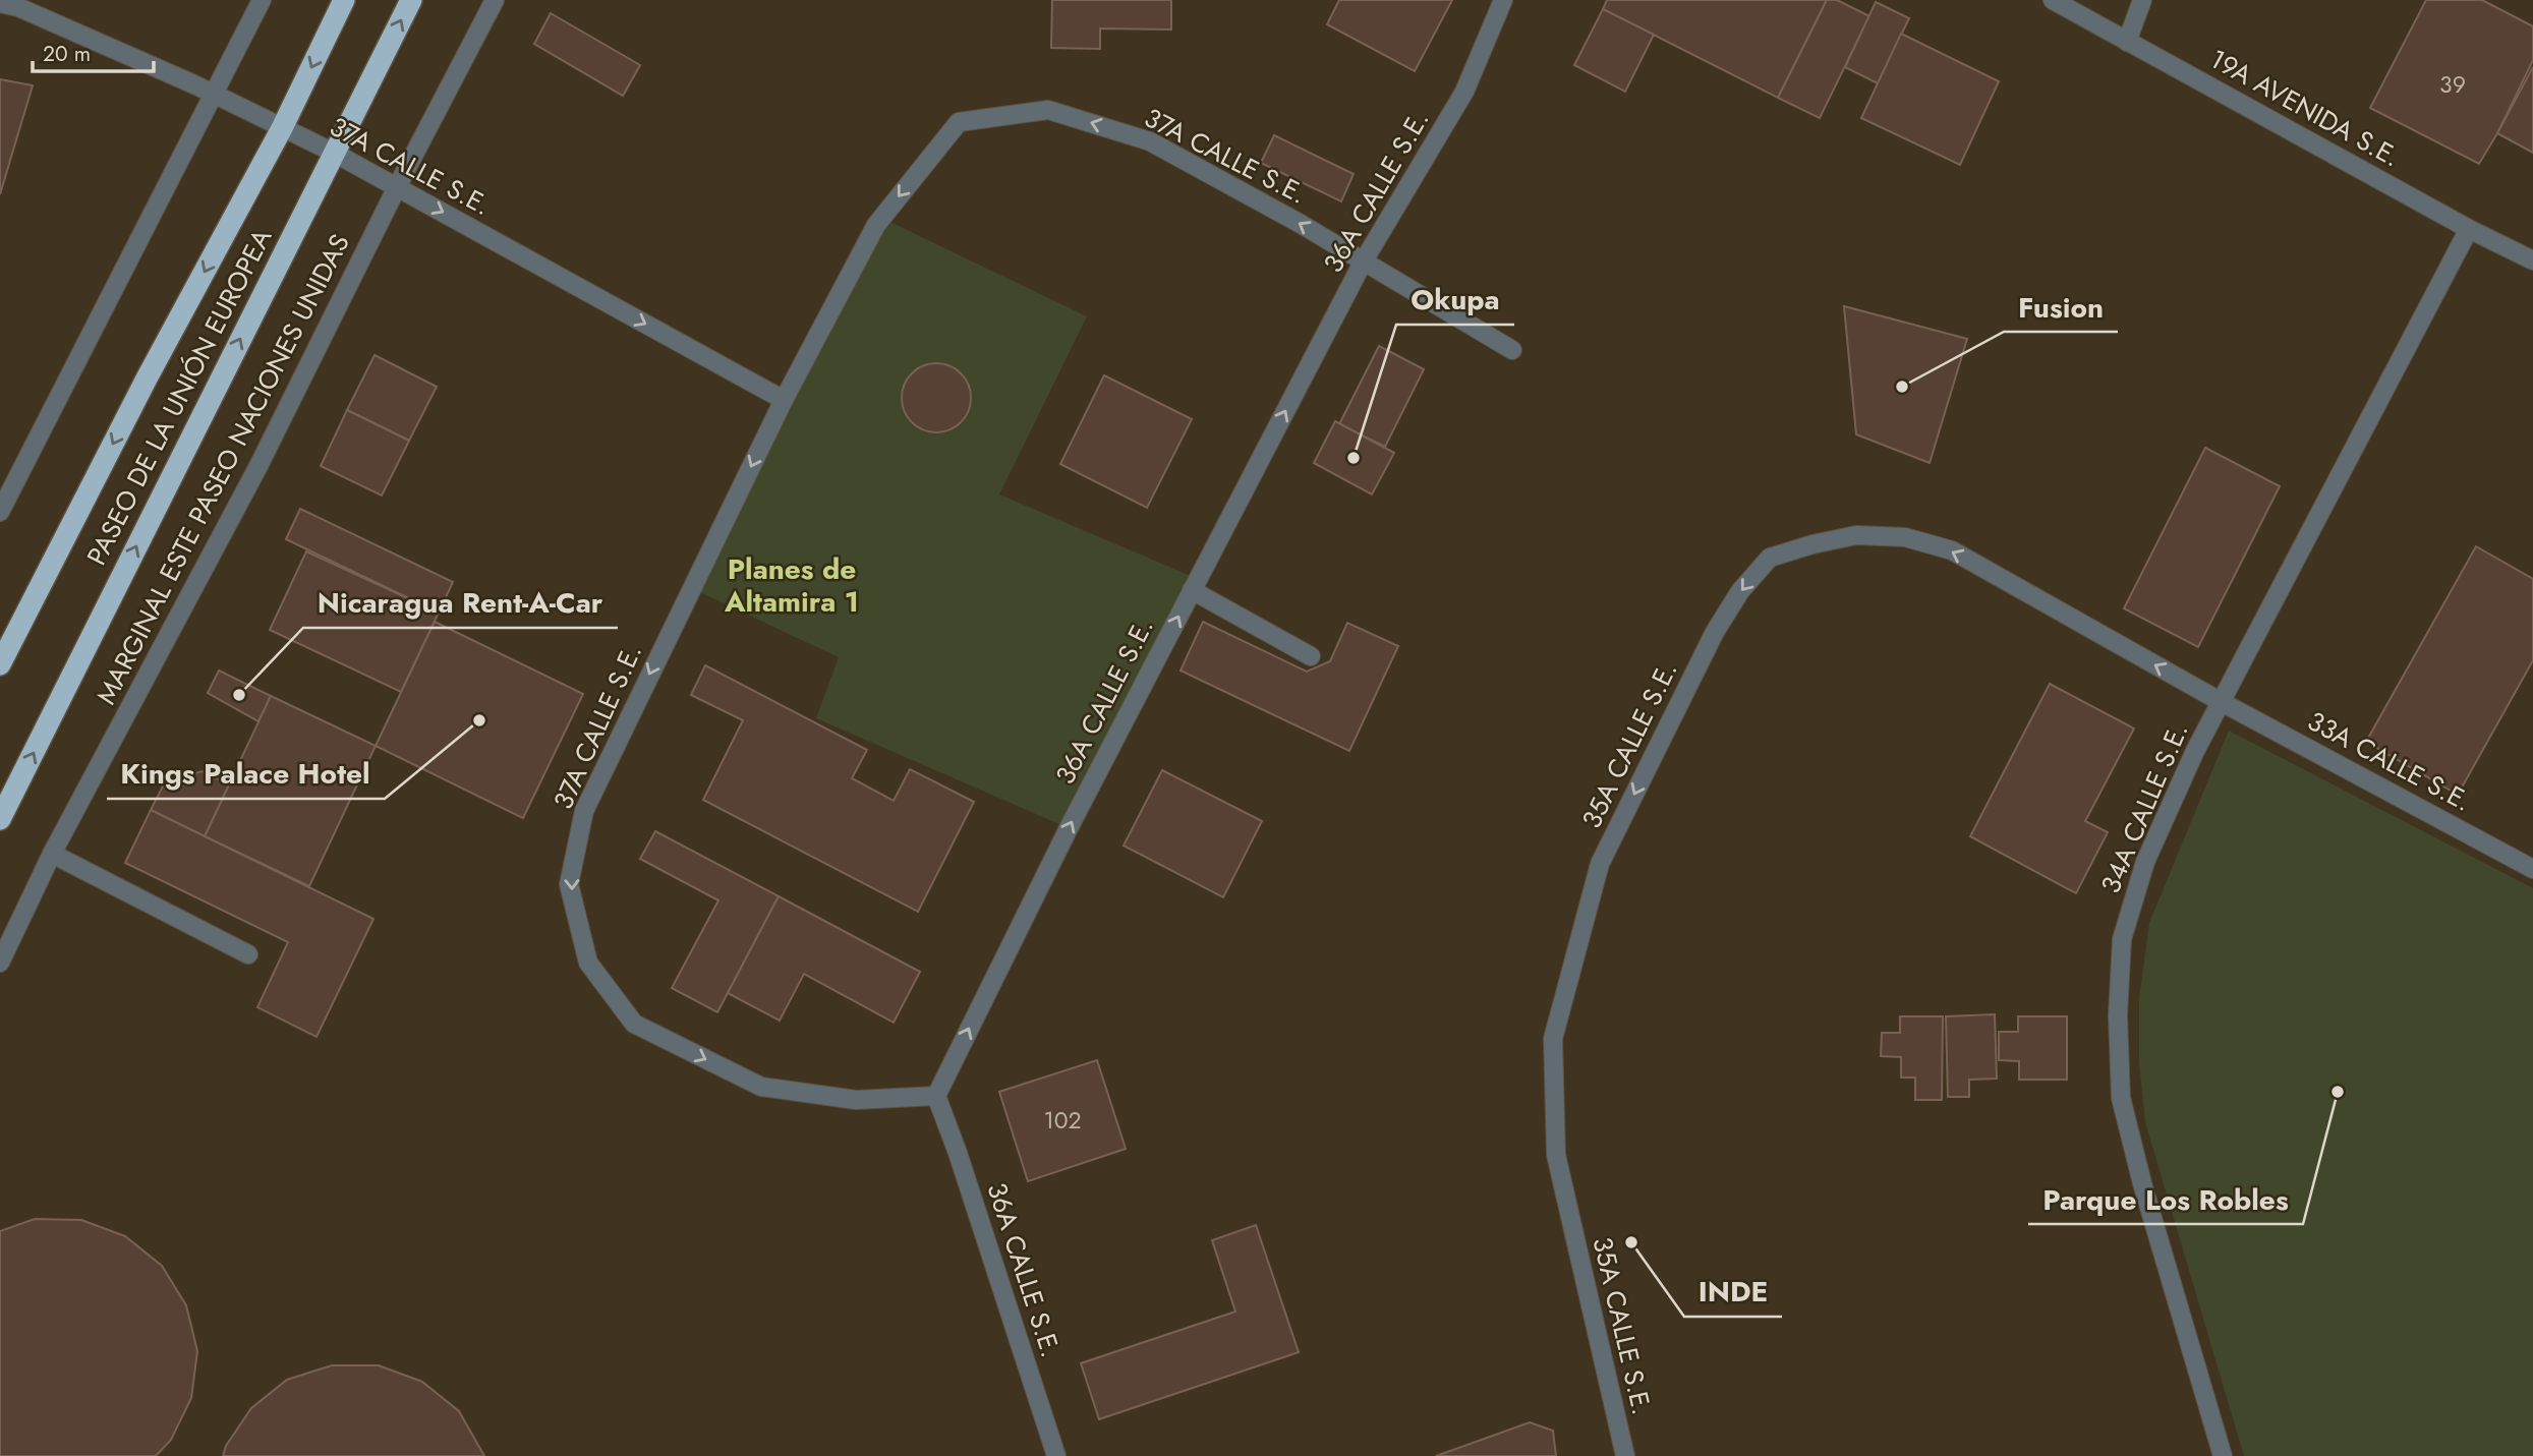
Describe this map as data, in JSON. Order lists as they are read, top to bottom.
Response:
{
  "streets": {
    "highway": ["PASEO DE LA UNIÓN EUROPEA"],
    "street": [
      "19A AVENIDA S.E.",
      "37A CALLE S.E.",
      "36A CALLE S.E.",
      "MARGINAL ESTE PASEO NACIONES UNIDAS",
      "35A CALLE S.E.",
      "33A CALLE S.E.",
      "34A CALLE S.E."
    ]
  },
  "crossings": [
    ["19A AVENIDA S.E.", "34A CALLE S.E."],
    ["37A CALLE S.E.", "36A CALLE S.E."],
    ["37A CALLE S.E.", "PASEO DE LA UNIÓN EUROPEA"],
    ["37A CALLE S.E.", "MARGINAL ESTE PASEO NACIONES UNIDAS"],
    ["35A CALLE S.E.", "33A CALLE S.E."],
    ["35A CALLE S.E.", "34A CALLE S.E."],
    ["33A CALLE S.E.", "34A CALLE S.E."]
  ],
  "one_way": ["36A CALLE S.E."],
  "districts": ["Planes de Altamira 1"],
  "places": [
    "Fusion",
    "Okupa",
    "Nicaragua Rent-A-Car",
    "Kings Palace Hotel",
    "Parque Los Robles",
    "INDE"
  ],
  "house_numbers": ["39", "102"],
  "scale_bar": "20 m"
}
